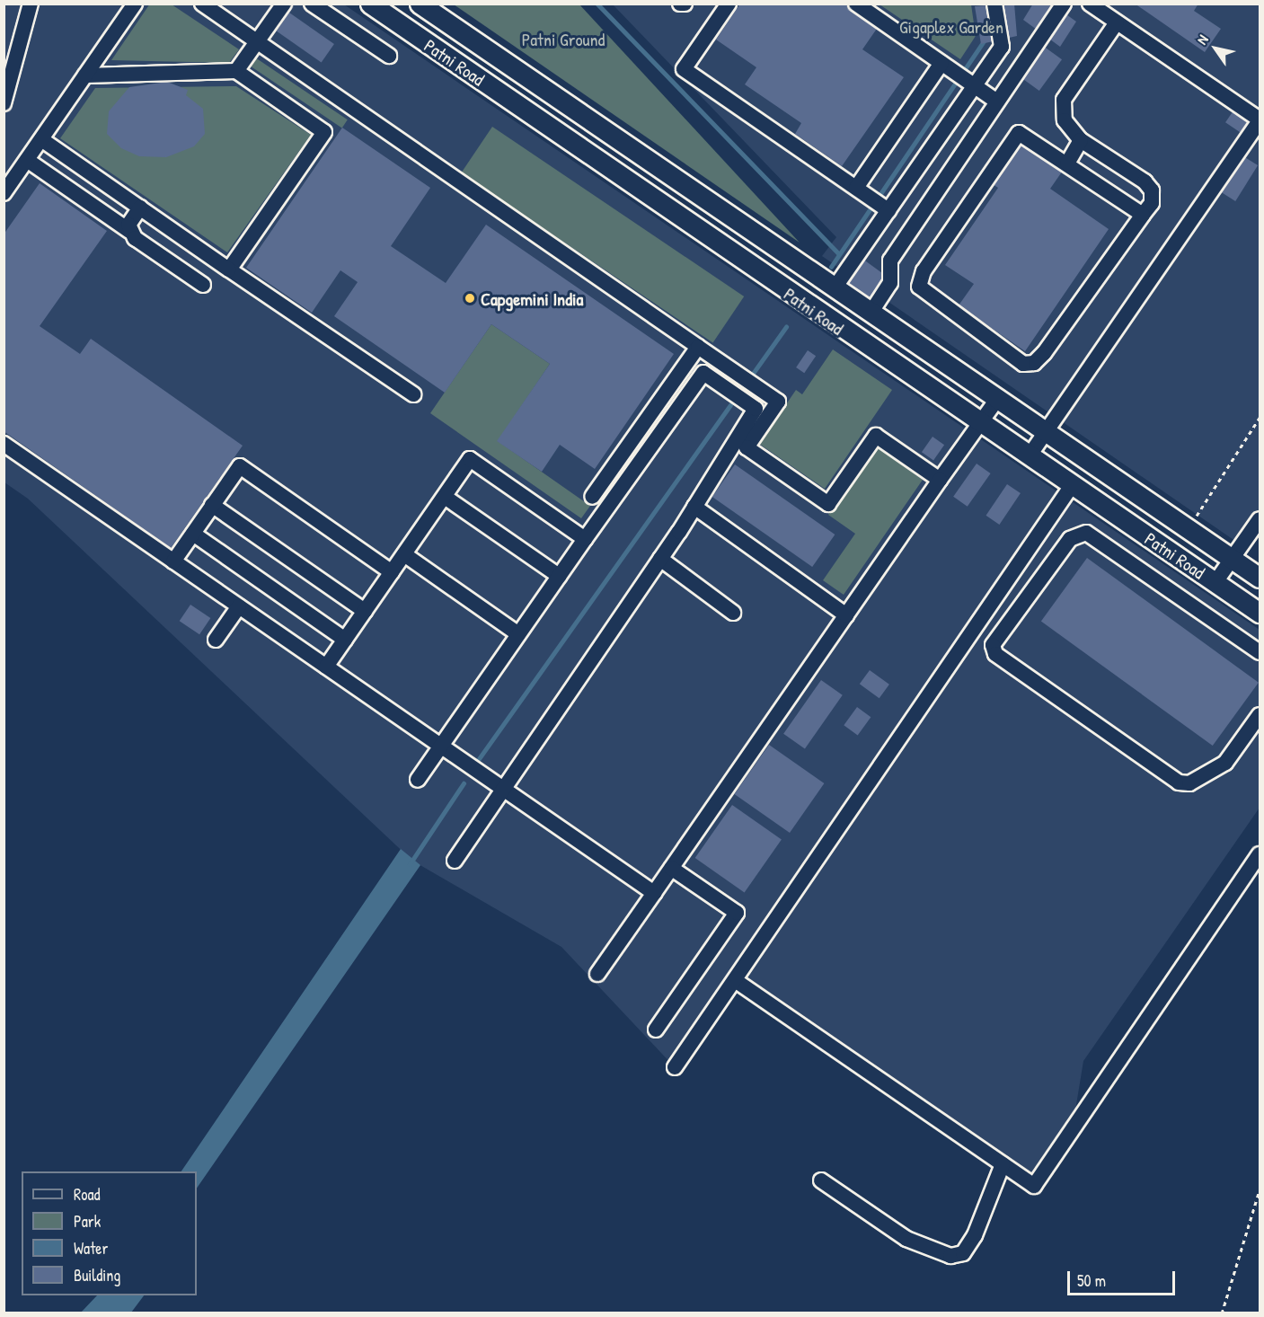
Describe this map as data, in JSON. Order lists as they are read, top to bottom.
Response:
{
  "streets": {
    "main road": ["Patni Road"]
  },
  "parks": ["Gigaplex Garden", "Patni Ground"],
  "places": ["Capgemini India"],
  "legend": [
    "Road",
    "Park",
    "Water",
    "Building"
  ],
  "scale_bar": "50 m",
  "north": "top left"
}
